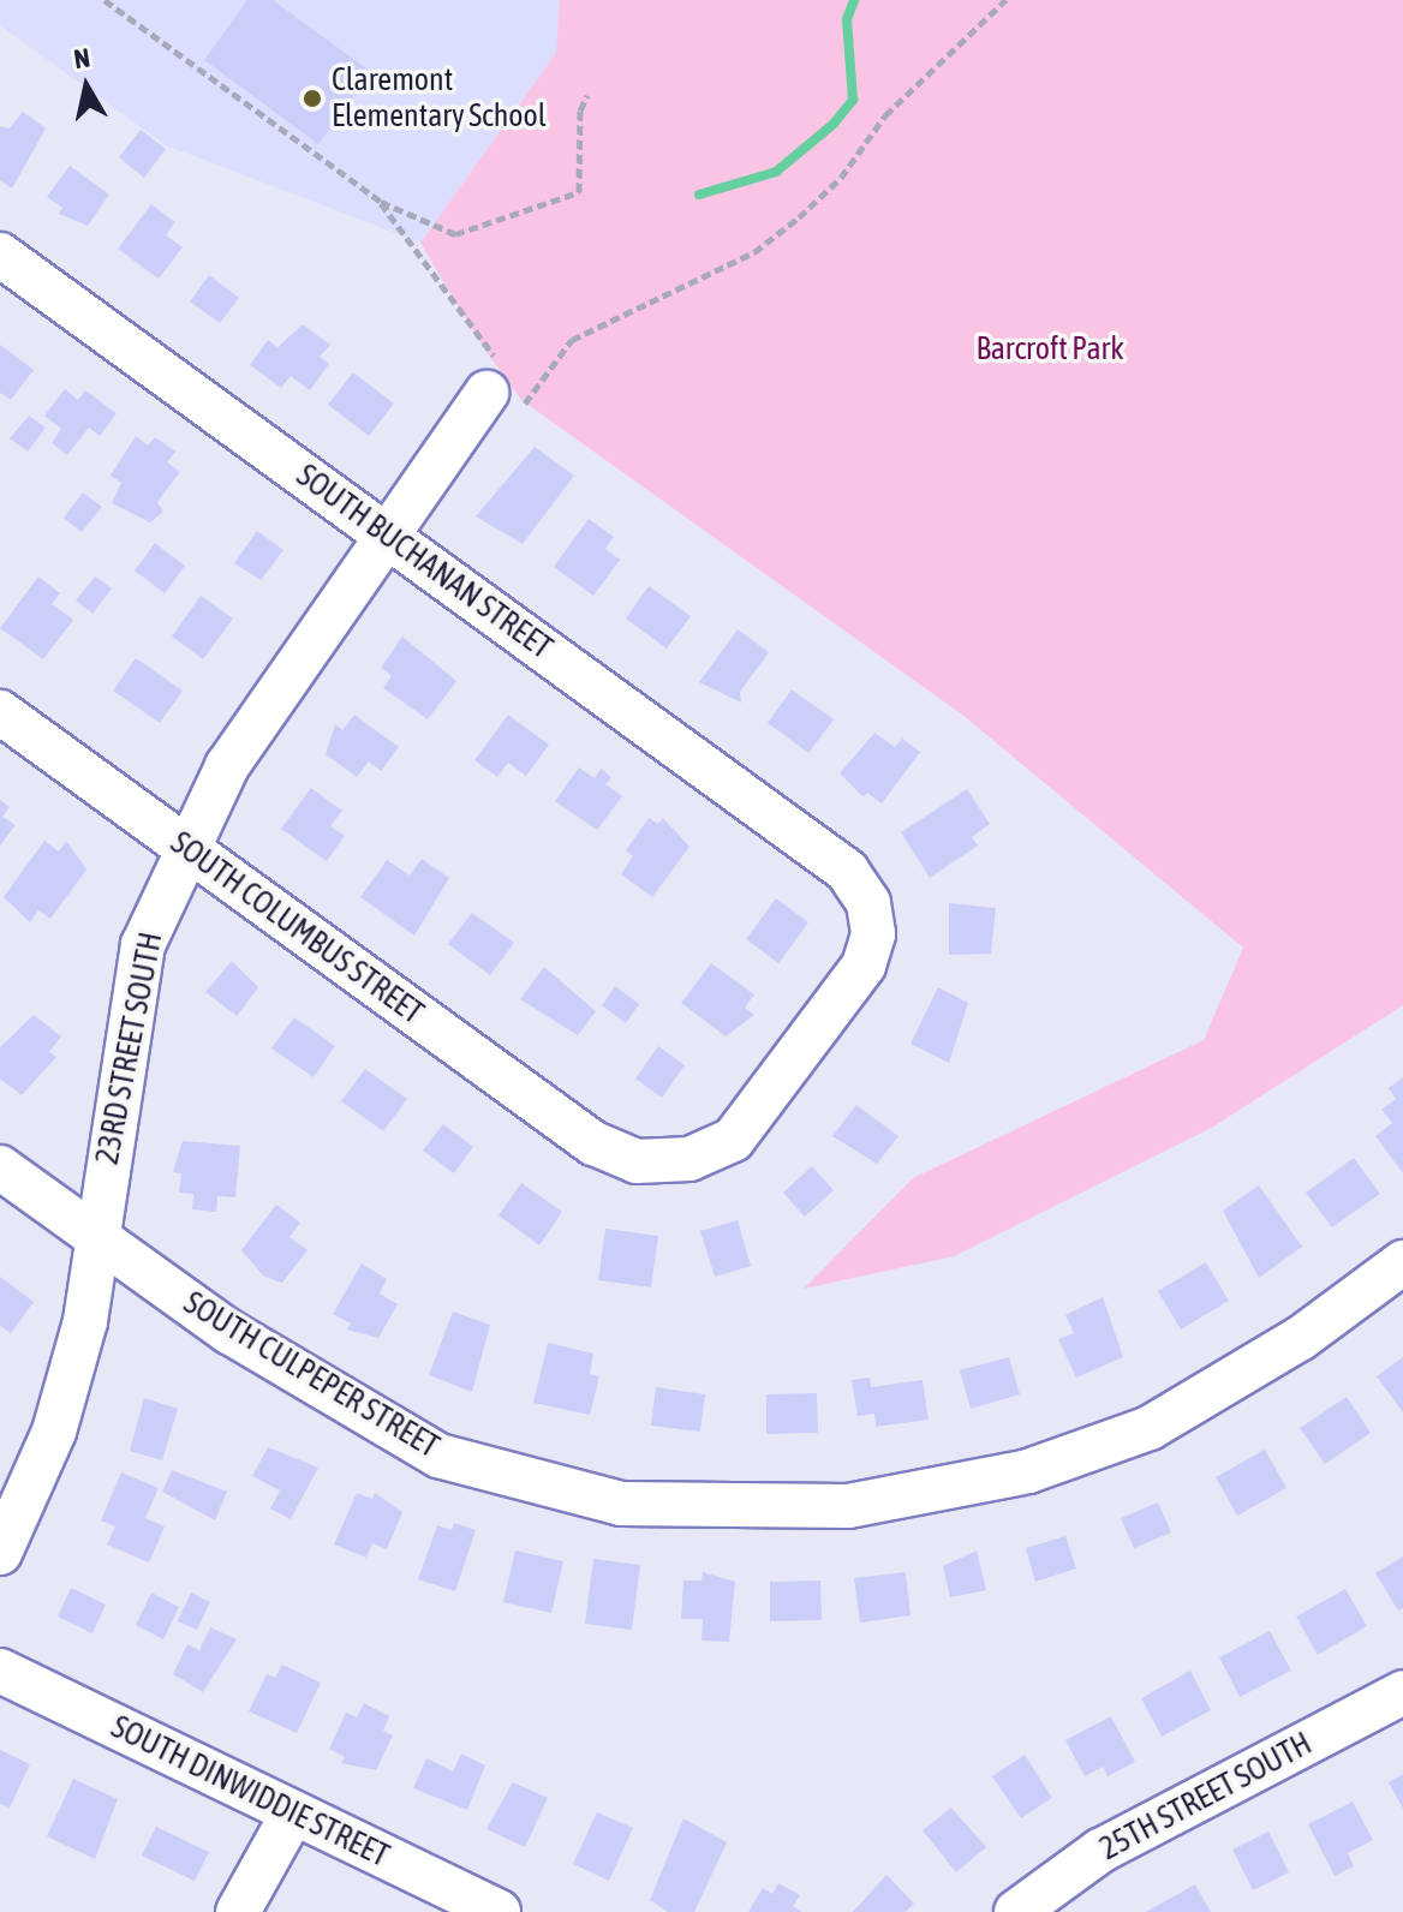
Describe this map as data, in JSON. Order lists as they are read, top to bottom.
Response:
{
  "streets": {
    "street": [
      "SOUTH BUCHANAN STREET",
      "SOUTH COLUMBUS STREET",
      "23RD STREET SOUTH",
      "SOUTH CULPEPER STREET",
      "SOUTH DINWIDDIE STREET",
      "25TH STREET SOUTH"
    ]
  },
  "crossings": [
    ["SOUTH BUCHANAN STREET", "SOUTH COLUMBUS STREET"],
    ["SOUTH BUCHANAN STREET", "23RD STREET SOUTH"],
    ["SOUTH COLUMBUS STREET", "23RD STREET SOUTH"],
    ["23RD STREET SOUTH", "SOUTH CULPEPER STREET"]
  ],
  "parks": ["Barcroft Park"],
  "places": ["Claremont Elementary School"],
  "north": "top"
}
